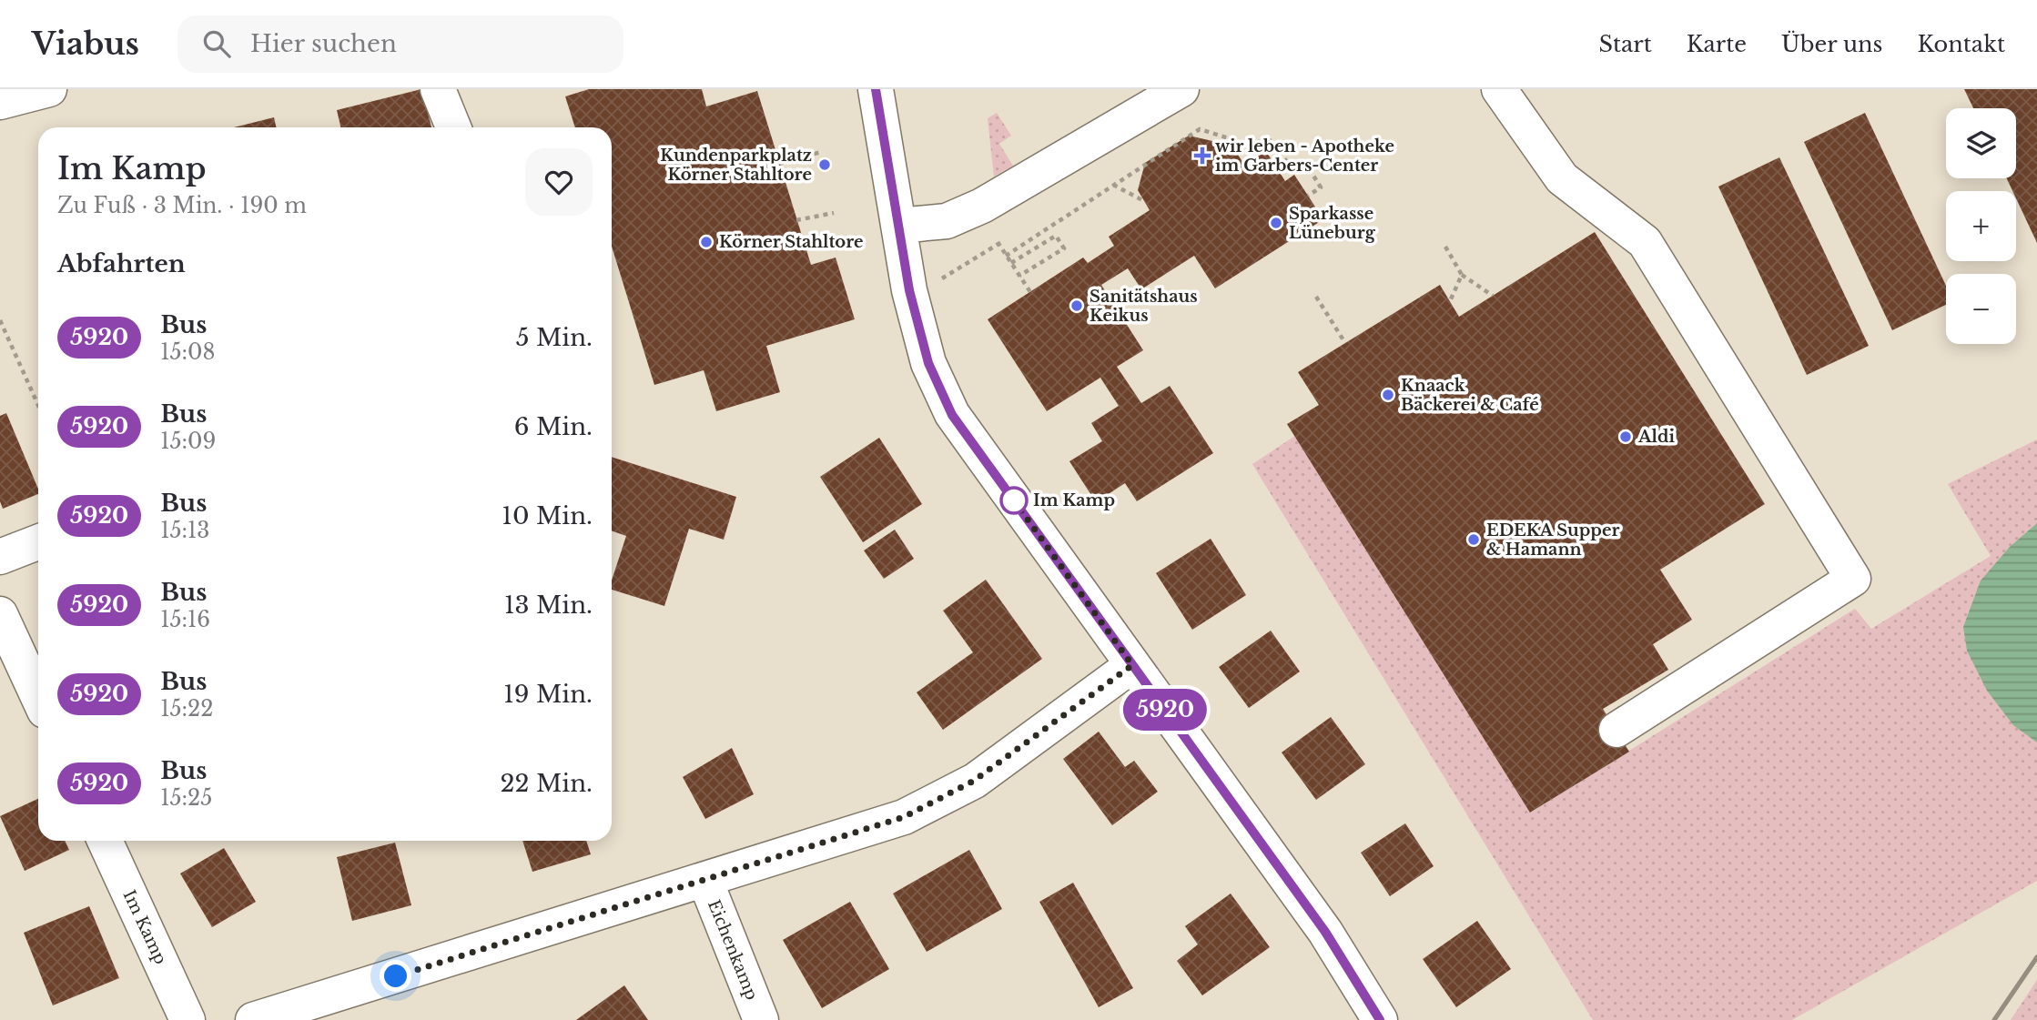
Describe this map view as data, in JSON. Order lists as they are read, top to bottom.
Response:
{
  "streets": {
    "street": ["Im Kamp", "Eichenkamp"]
  },
  "places": {
    "health": ["wir leben - Apotheke im Garbers-Center"],
    "other": [
      "Kundenparkplatz Körner Stahltore",
      "Sparkasse Lüneburg",
      "Körner Stahltore",
      "Sanitätshaus Keikus",
      "Knaack Bäckerei & Café",
      "Aldi",
      "Im Kamp",
      "EDEKA Supper & Hamann"
    ]
  },
  "lines": ["bus line 5920"],
  "page": {
    "header": "Viabus",
    "search": "Hier suchen",
    "nav": [
      "Start",
      "Karte",
      "Über uns",
      "Kontakt"
    ],
    "on_map": "5920",
    "map_buttons": ["+", "−"],
    "heading": [
      ["Im Kamp", "Zu Fuß · 3 Min. · 190 m"],
      "Abfahrten"
    ],
    "list": [
      {
        "mark": "5920",
        "name": "Bus",
        "note": "15:08",
        "value": "5 Min."
      },
      {
        "mark": "5920",
        "name": "Bus",
        "note": "15:09",
        "value": "6 Min."
      },
      {
        "mark": "5920",
        "name": "Bus",
        "note": "15:13",
        "value": "10 Min."
      },
      {
        "mark": "5920",
        "name": "Bus",
        "note": "15:16",
        "value": "13 Min."
      },
      {
        "mark": "5920",
        "name": "Bus",
        "note": "15:22",
        "value": "19 Min."
      },
      {
        "mark": "5920",
        "name": "Bus",
        "note": "15:25",
        "value": "22 Min."
      }
    ]
  }
}
